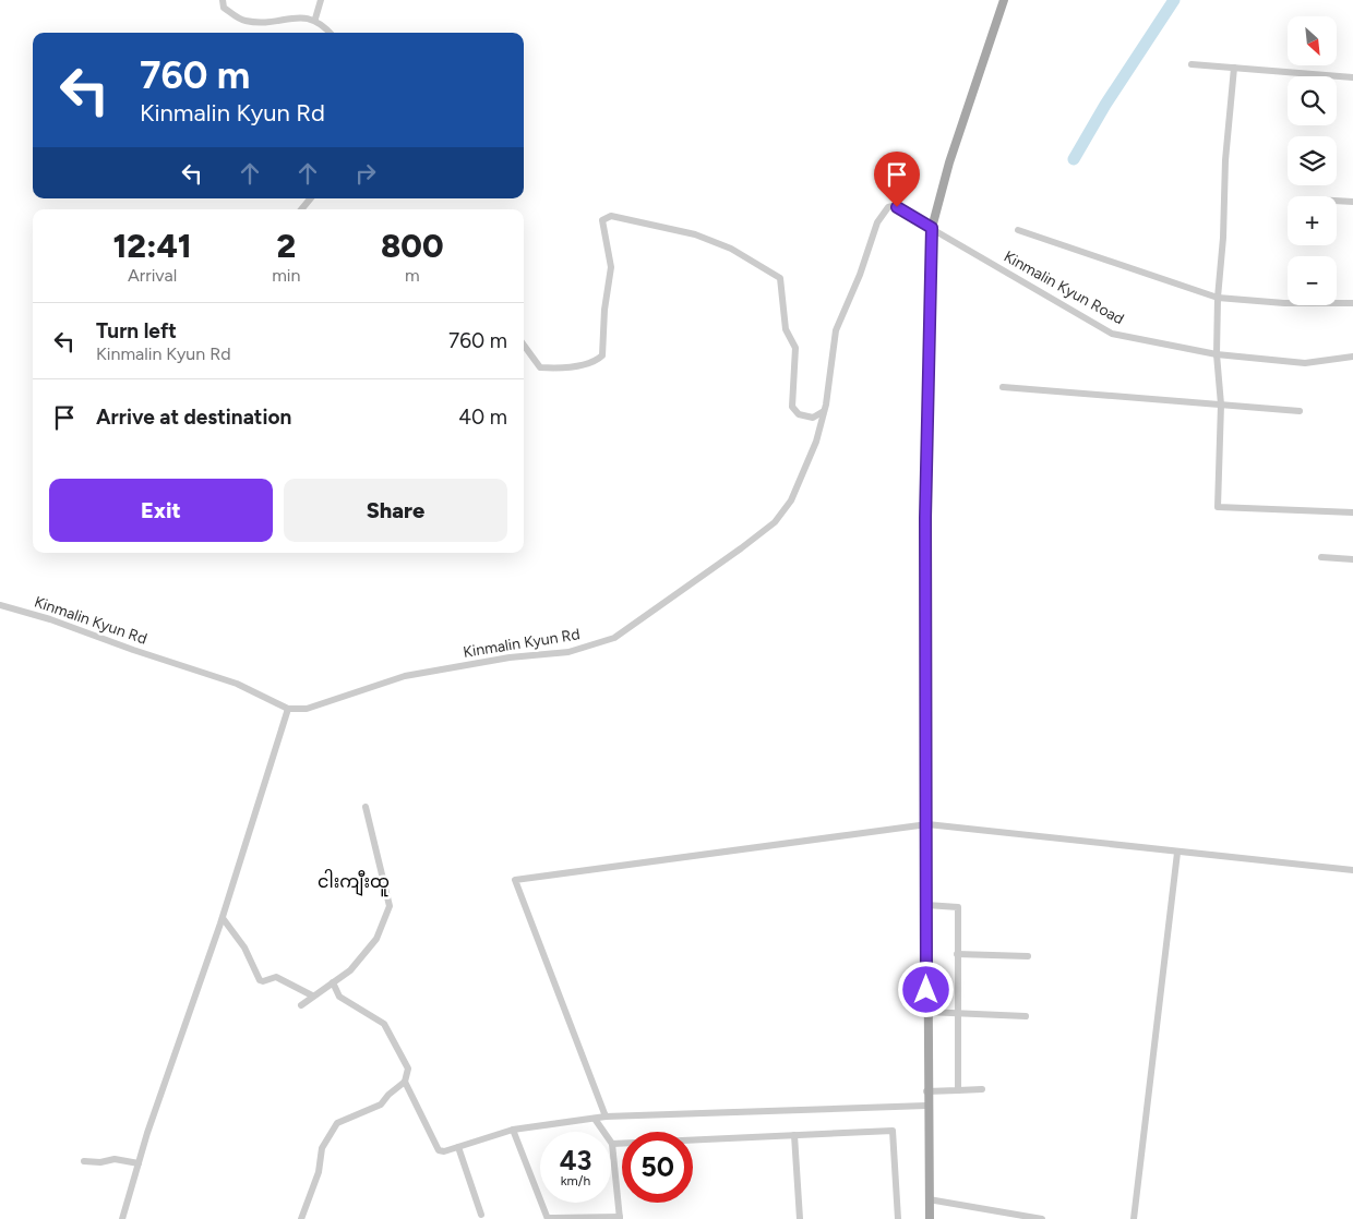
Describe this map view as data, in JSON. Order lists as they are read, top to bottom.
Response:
{
  "streets": {
    "street": ["Kinmalin Kyun Road", "Kinmalin Kyun Rd"]
  },
  "crossings": [
    ["Kinmalin Kyun Road", "Kinmalin Kyun Rd"]
  ],
  "districts": ["ငါးကျီးထူ"],
  "north": "bottom right",
  "page": {
    "map_buttons": ["+", "−"],
    "turn": ["760 m", "Kinmalin Kyun Rd"],
    "eta": [
      "12:41",
      "Arrival",
      "2",
      "min",
      "800",
      "m"
    ],
    "list": [
      {
        "name": "Turn left",
        "note": "Kinmalin Kyun Rd",
        "value": "760 m"
      },
      {
        "name": "Arrive at destination",
        "value": "40 m"
      }
    ],
    "buttons": ["Exit", "Share"],
    "speed": "43 km/h",
    "limit": "50"
  }
}
